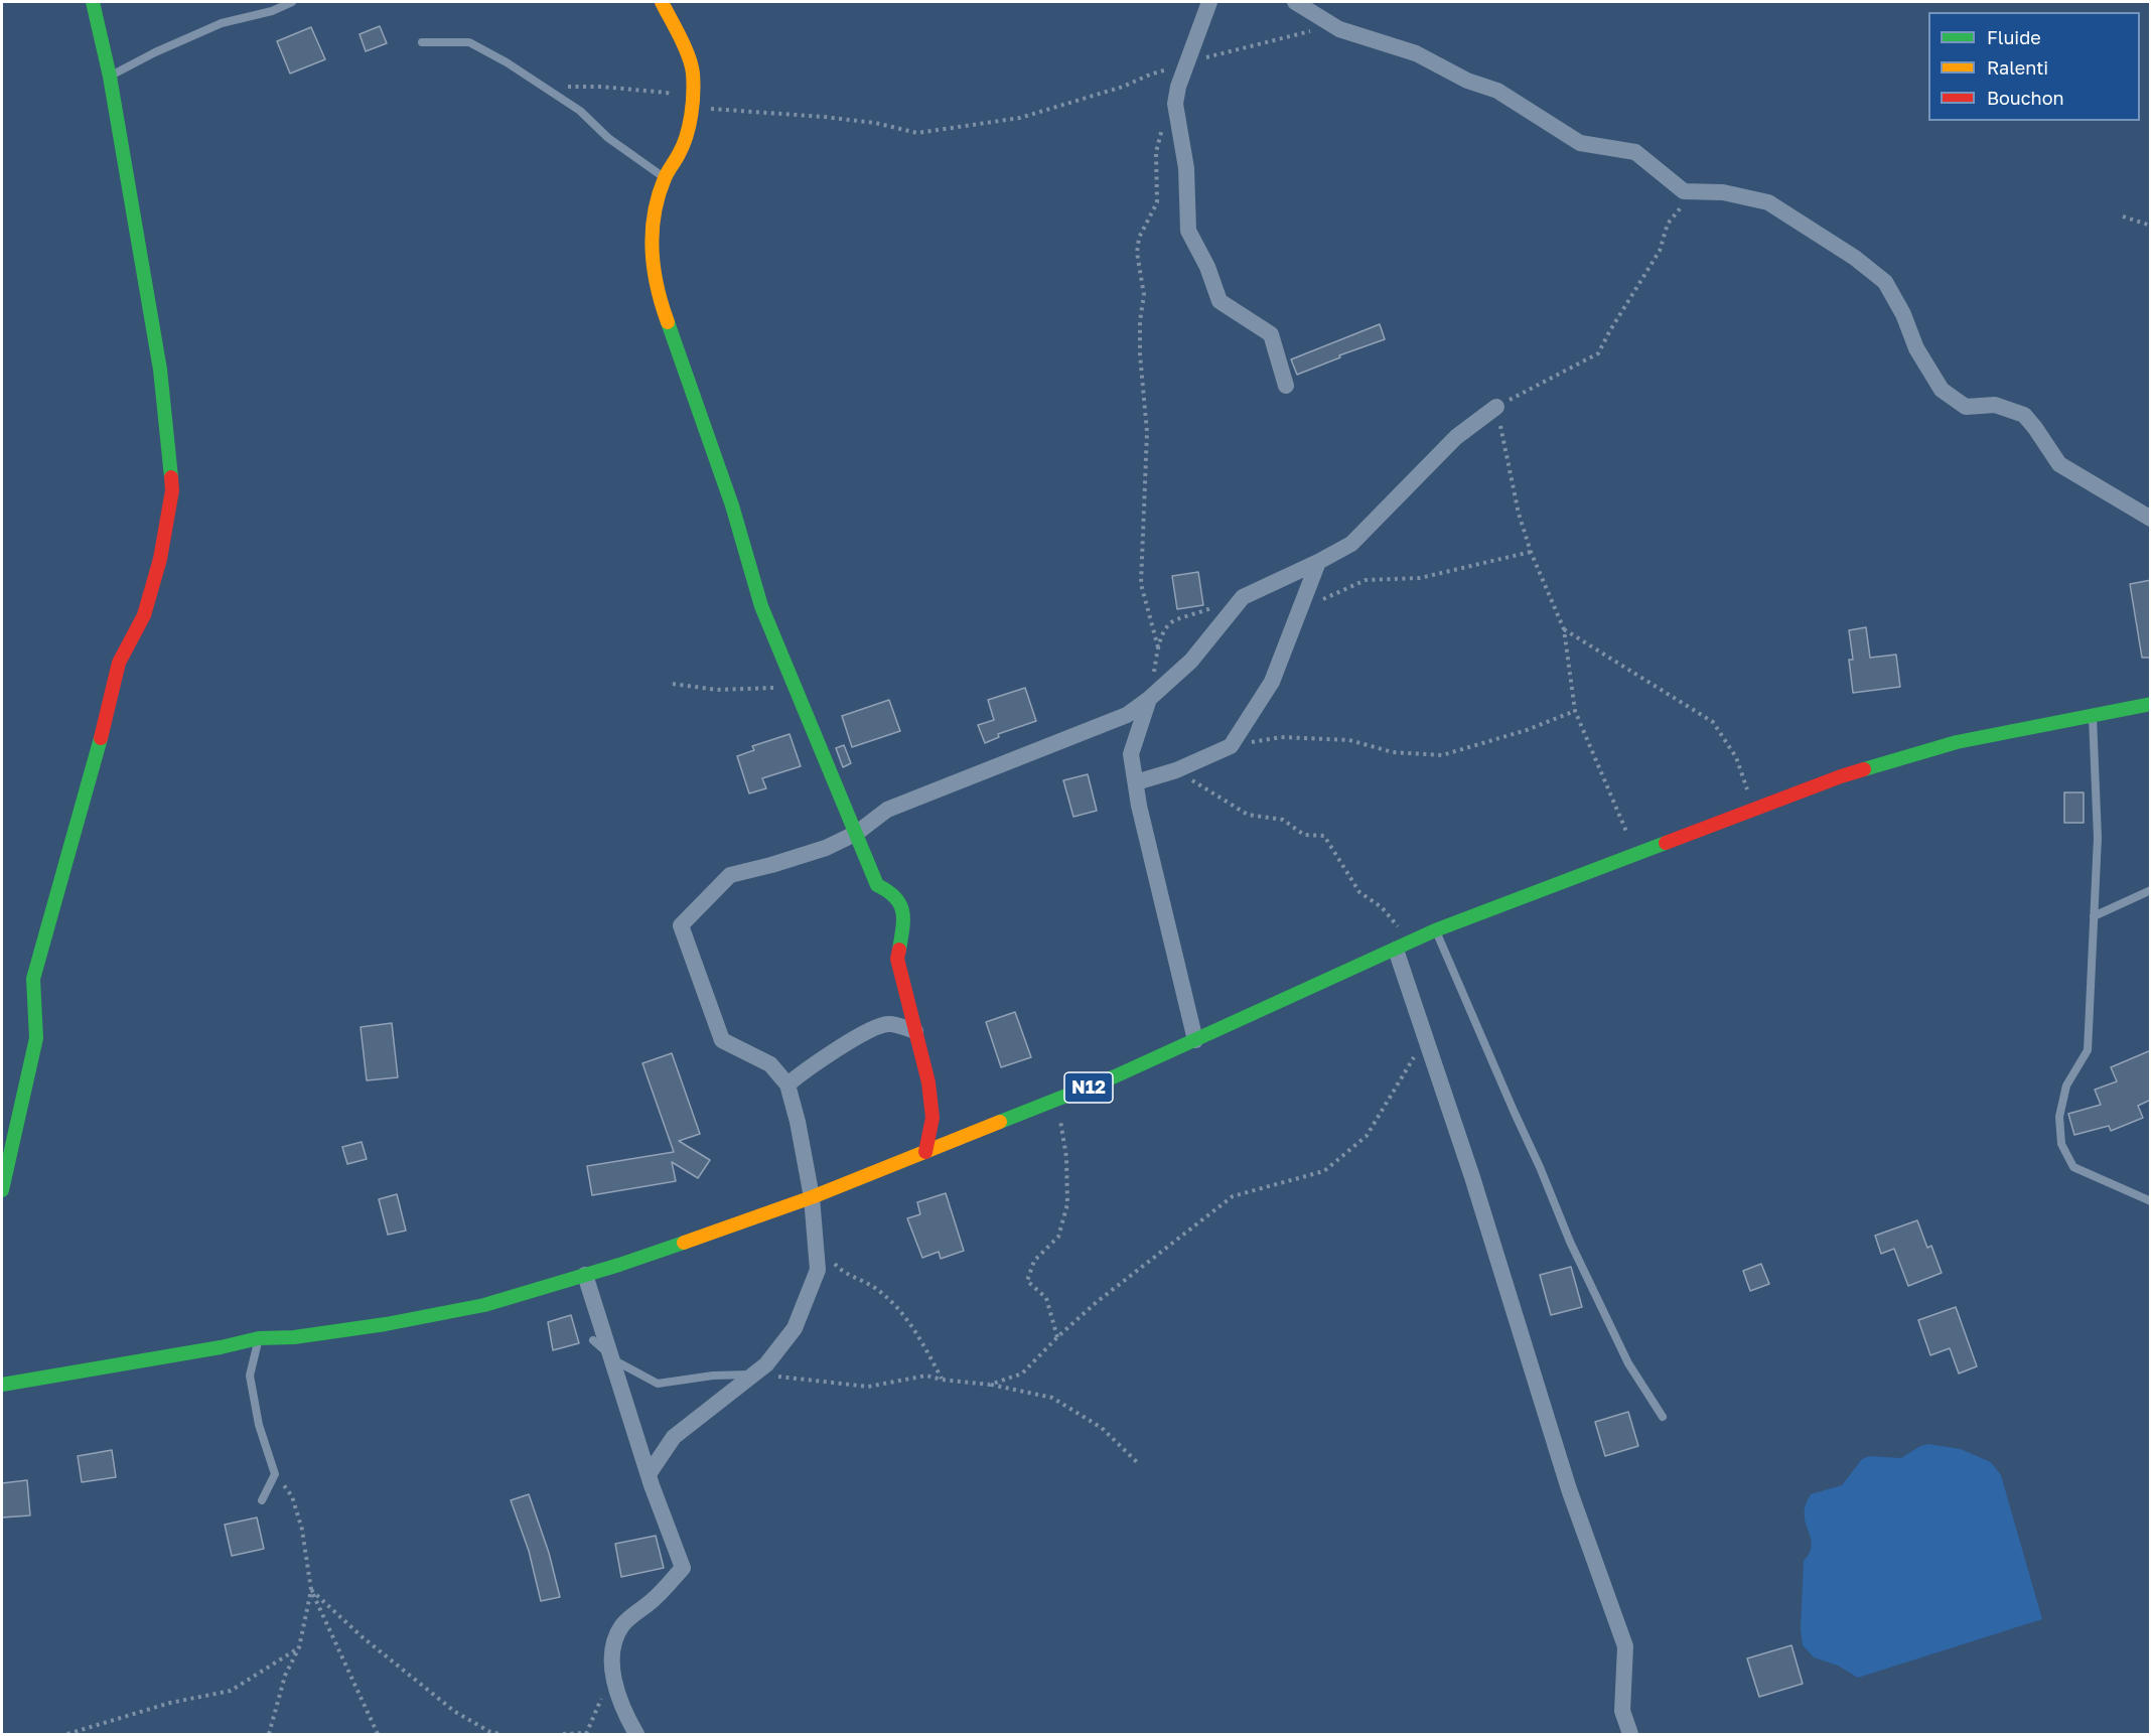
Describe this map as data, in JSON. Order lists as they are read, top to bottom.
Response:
{
  "streets": {
    "street": ["N12"]
  },
  "legend": ["Fluide", "Ralenti", "Bouchon"]
}
